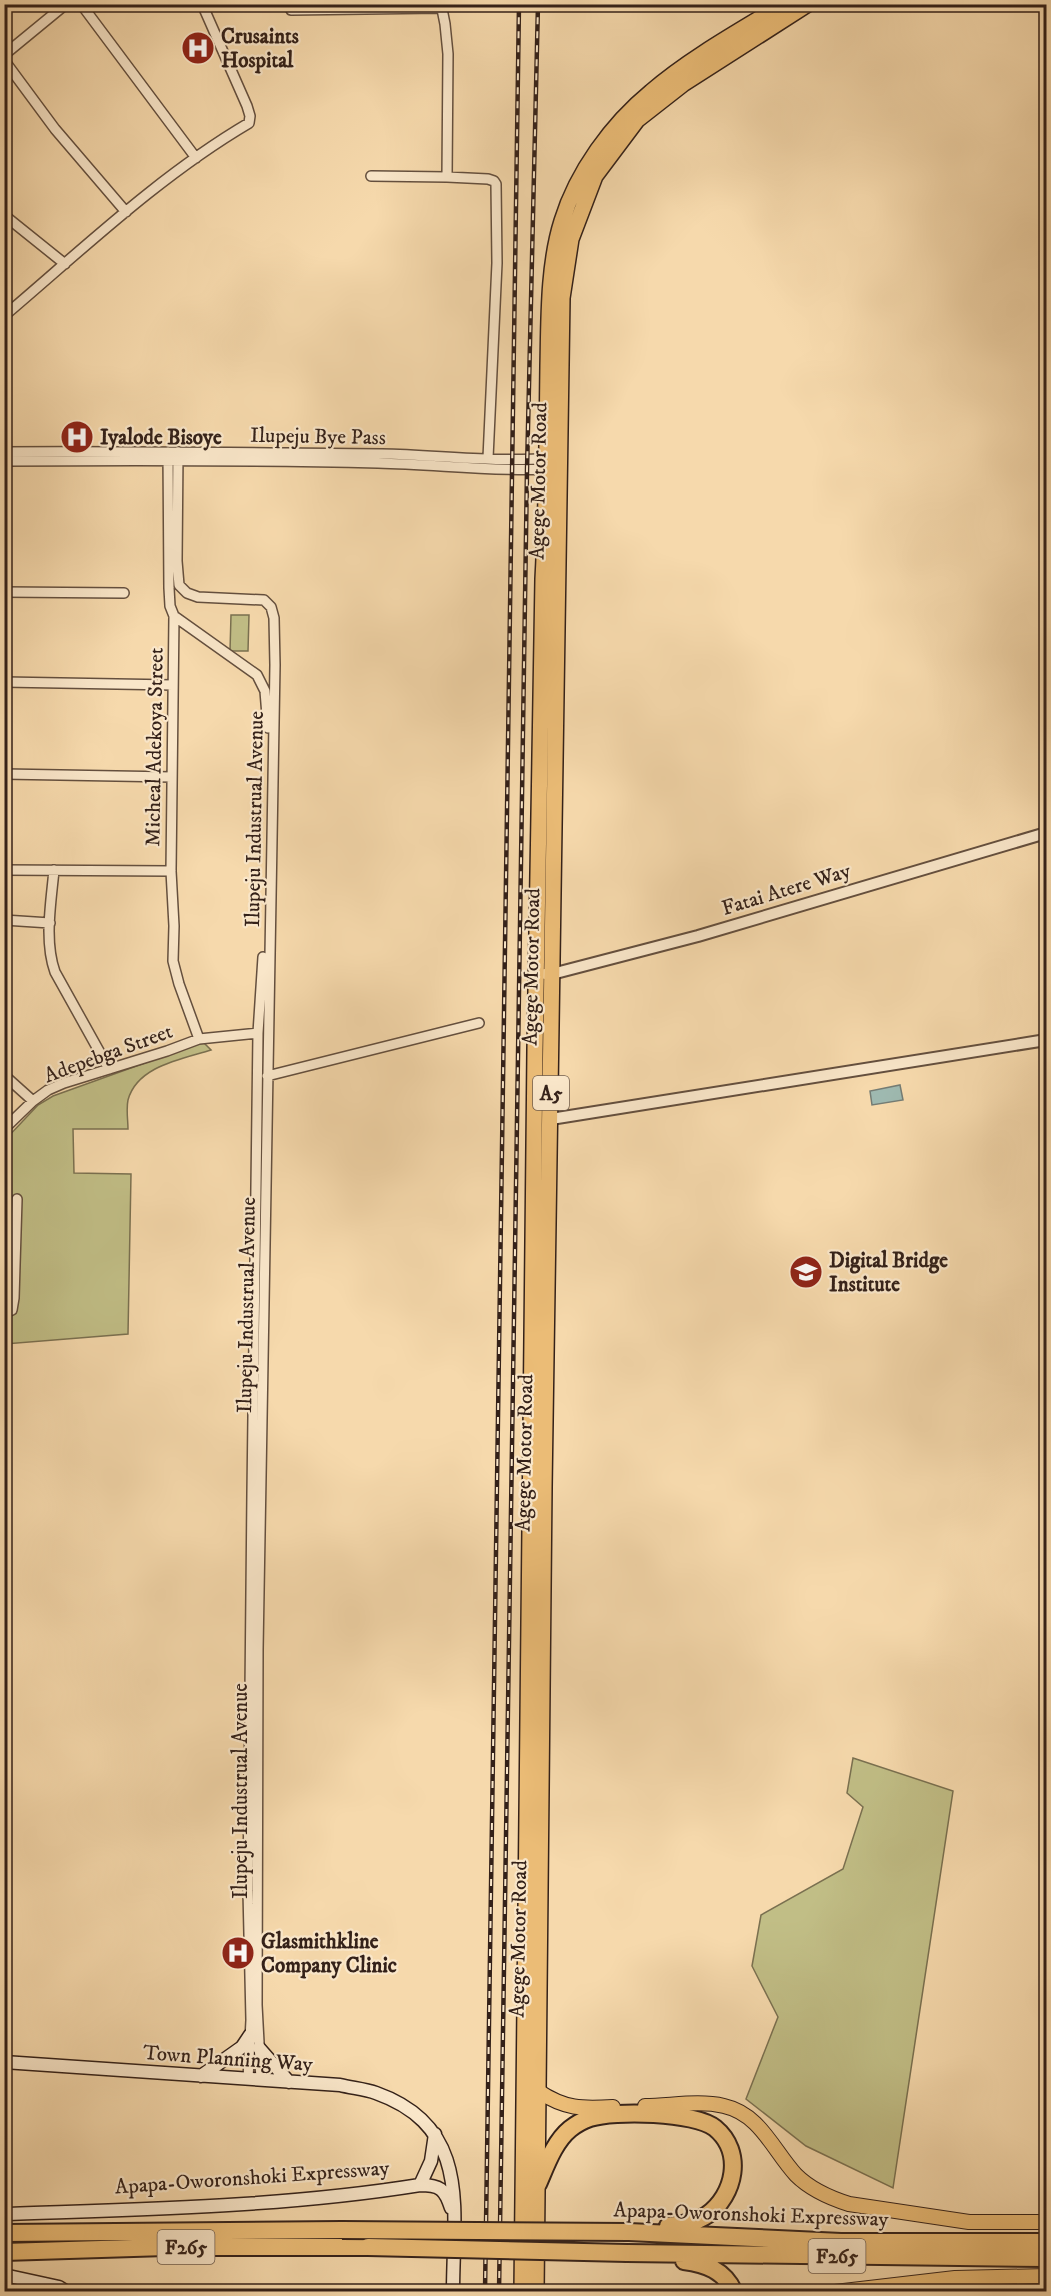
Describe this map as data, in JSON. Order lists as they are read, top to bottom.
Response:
{
  "streets": {
    "highway": [
      "Agege Motor Road",
      "A5",
      "Apapa-Oworonshoki Expressway",
      "F265"
    ],
    "main road": ["Town Planning Way"],
    "street": [
      "Ilupeju Bye Pass",
      "Micheal Adekoya Street",
      "Ilupeju Industrual Avenue",
      "Fatai Atere Way",
      "Adepebga Street"
    ]
  },
  "crossings": [
    ["Ilupeju Bye Pass", "Agege Motor Road"],
    ["Ilupeju Bye Pass", "Micheal Adekoya Street"],
    ["Ilupeju Bye Pass", "Ilupeju Industrual Avenue"],
    ["Agege Motor Road", "Fatai Atere Way"],
    ["Agege Motor Road", "Apapa-Oworonshoki Expressway"],
    ["Micheal Adekoya Street", "Ilupeju Industrual Avenue"],
    ["Micheal Adekoya Street", "Adepebga Street"],
    ["Ilupeju Industrual Avenue", "Adepebga Street"],
    ["Ilupeju Industrual Avenue", "Town Planning Way"],
    ["Town Planning Way", "Apapa-Oworonshoki Expressway"]
  ],
  "places": {
    "hospital": ["Crusaints Hospital", "Iyalode Bisoye", "Glasmithkline Company Clinic"],
    "school or university": ["Digital Bridge Institute"]
  }
}
